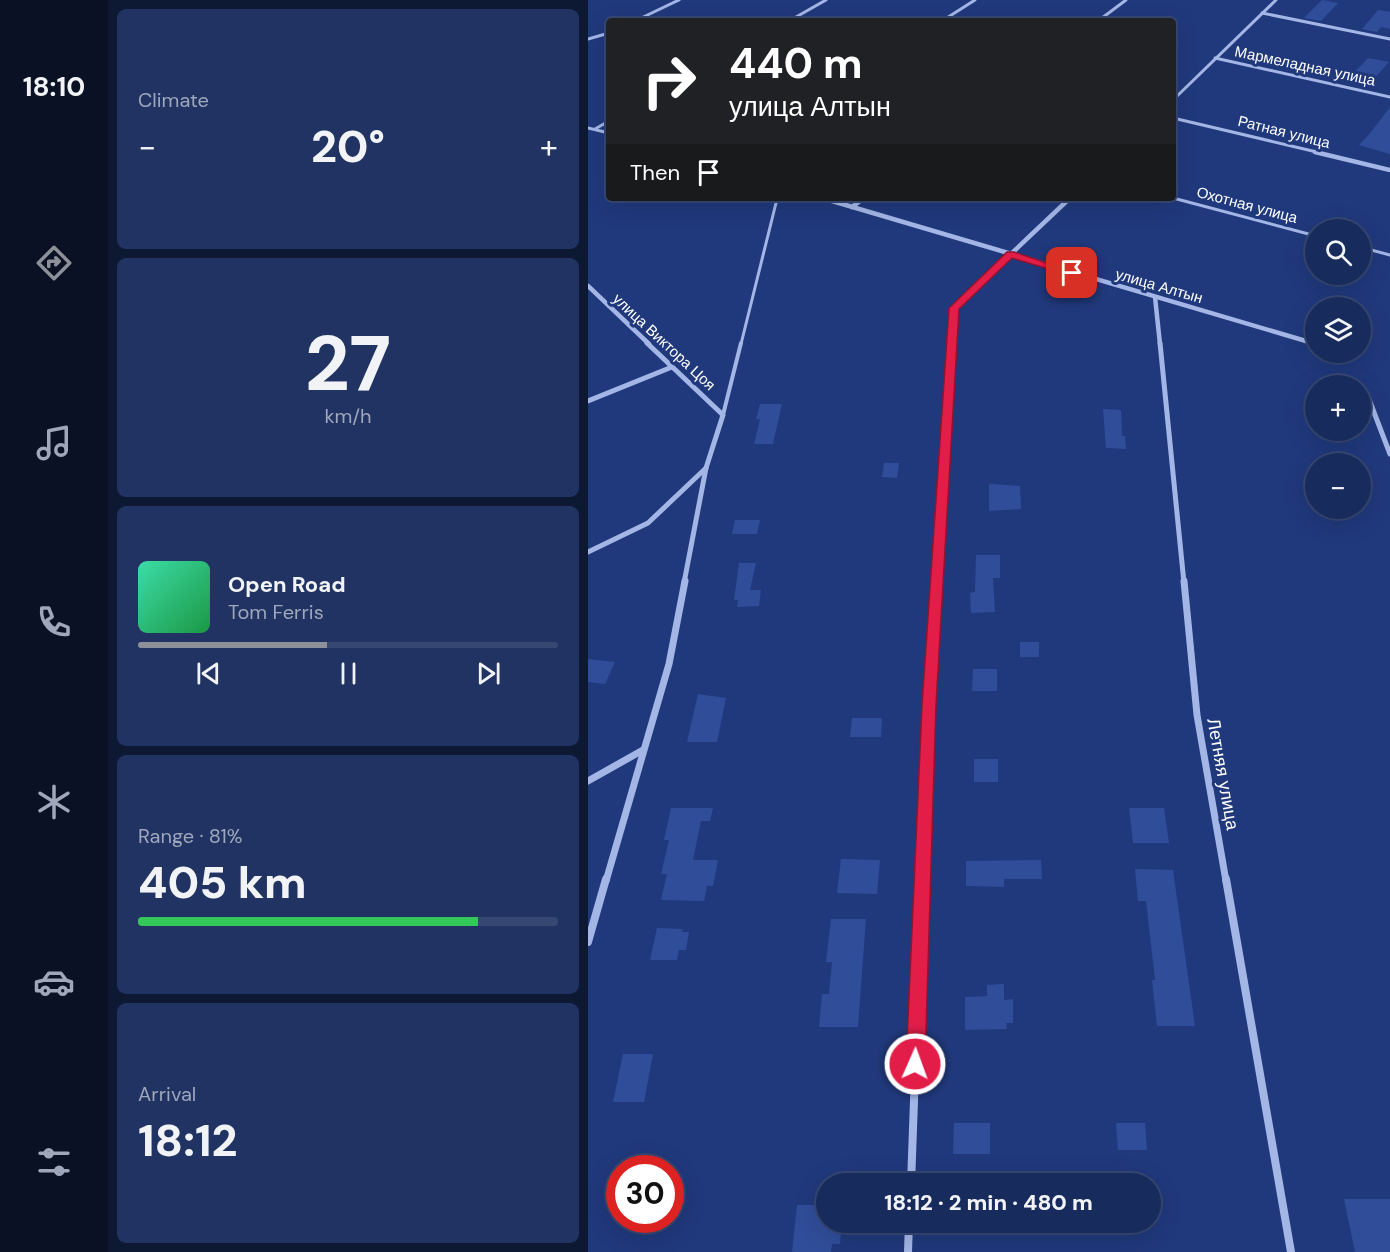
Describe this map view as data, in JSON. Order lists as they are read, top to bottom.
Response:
{
  "streets": {
    "street": [
      "Мармеладная улица",
      "Ратная улица",
      "улица Алтын",
      "улица Виктора Цоя",
      "Летняя улица"
    ],
    "lane": ["Охотная улица"]
  },
  "crossings": [
    ["улица Алтын", "Летняя улица"]
  ],
  "page": {
    "tabs": "18:10",
    "tile": [
      "Climate",
      ["27", "km/h"],
      ["Range · 81%", "405 km"],
      ["Arrival", "18:12"]
    ],
    "turn": ["440 m", "улица Алтын"],
    "heat": ["−", "20°", "+"],
    "then": "Then",
    "map_buttons": ["+", "−"],
    "song": ["Open Road", "Tom Ferris"],
    "limit": "30",
    "trip": "18:12 · 2 min · 480 m"
  }
}
